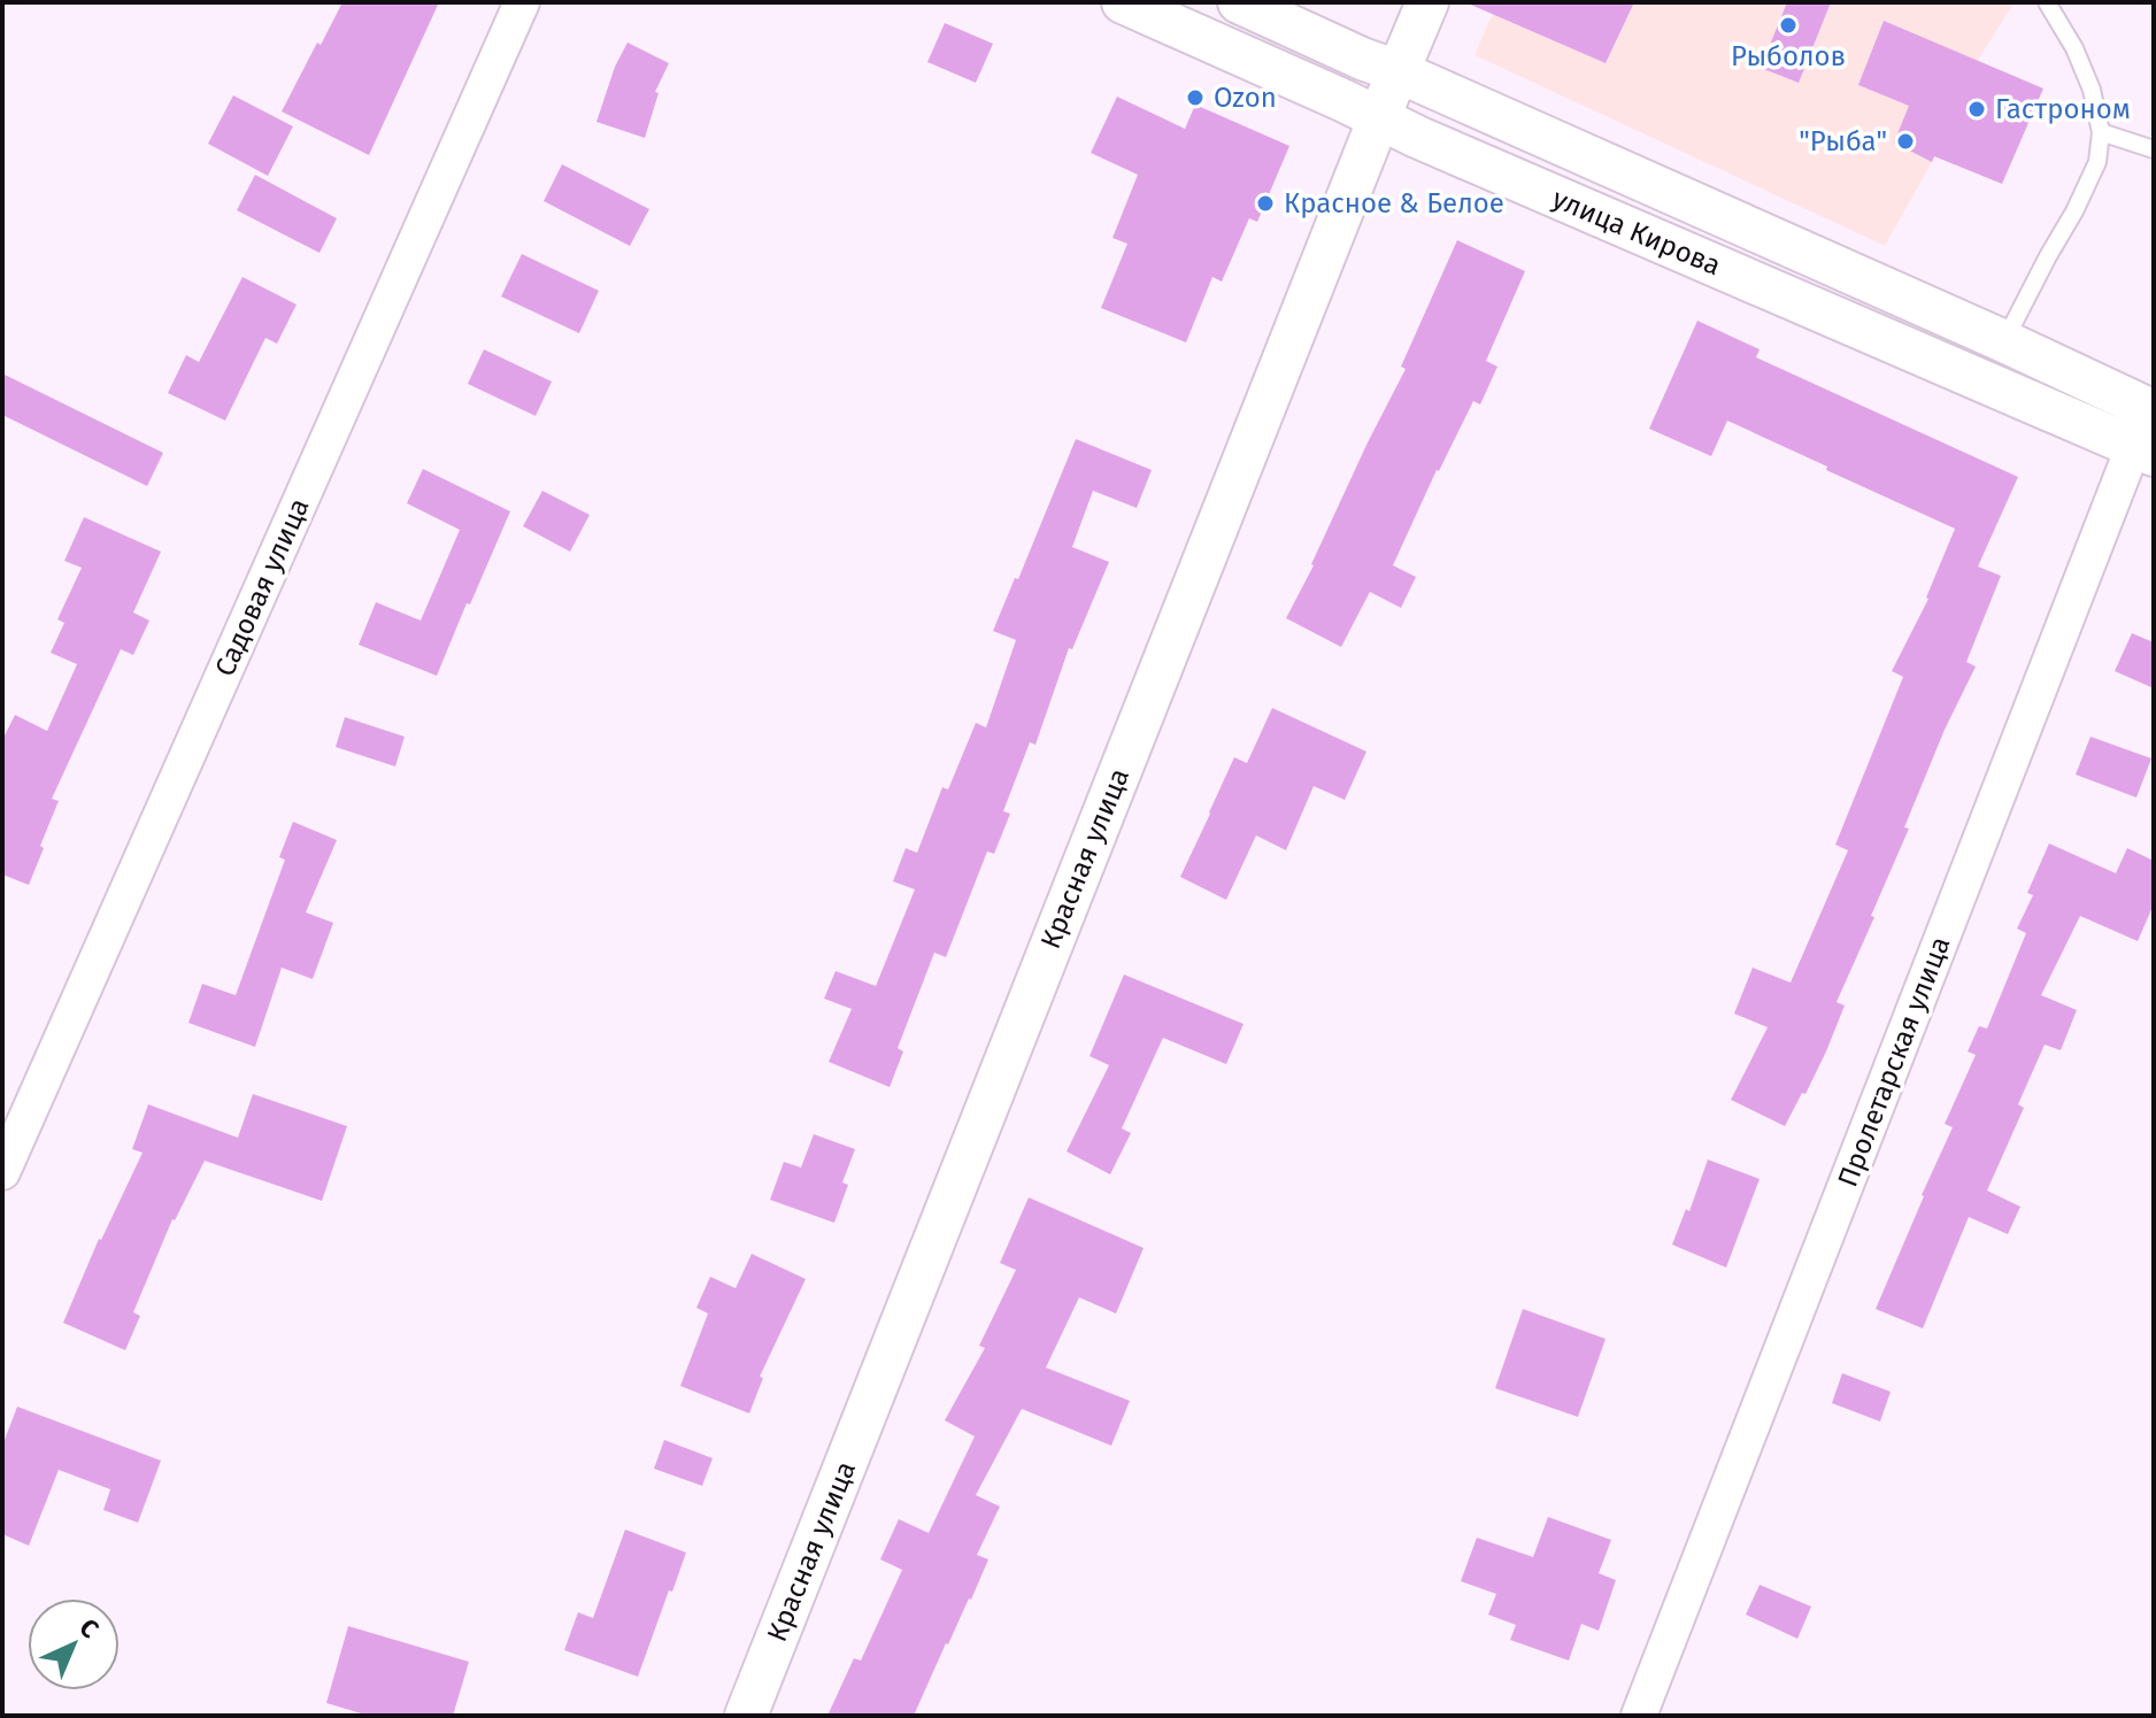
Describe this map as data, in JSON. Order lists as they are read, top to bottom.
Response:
{
  "streets": {
    "street": [
      "улица Кирова",
      "Садовая улица",
      "Красная улица",
      "Пролетарская улица"
    ]
  },
  "crossings": [
    ["улица Кирова", "Красная улица"],
    ["улица Кирова", "Пролетарская улица"]
  ],
  "places": [
    "Рыболов",
    "Ozon",
    "Гастроном",
    "\"Рыба\"",
    "Красное & Белое"
  ],
  "north": "top right"
}
